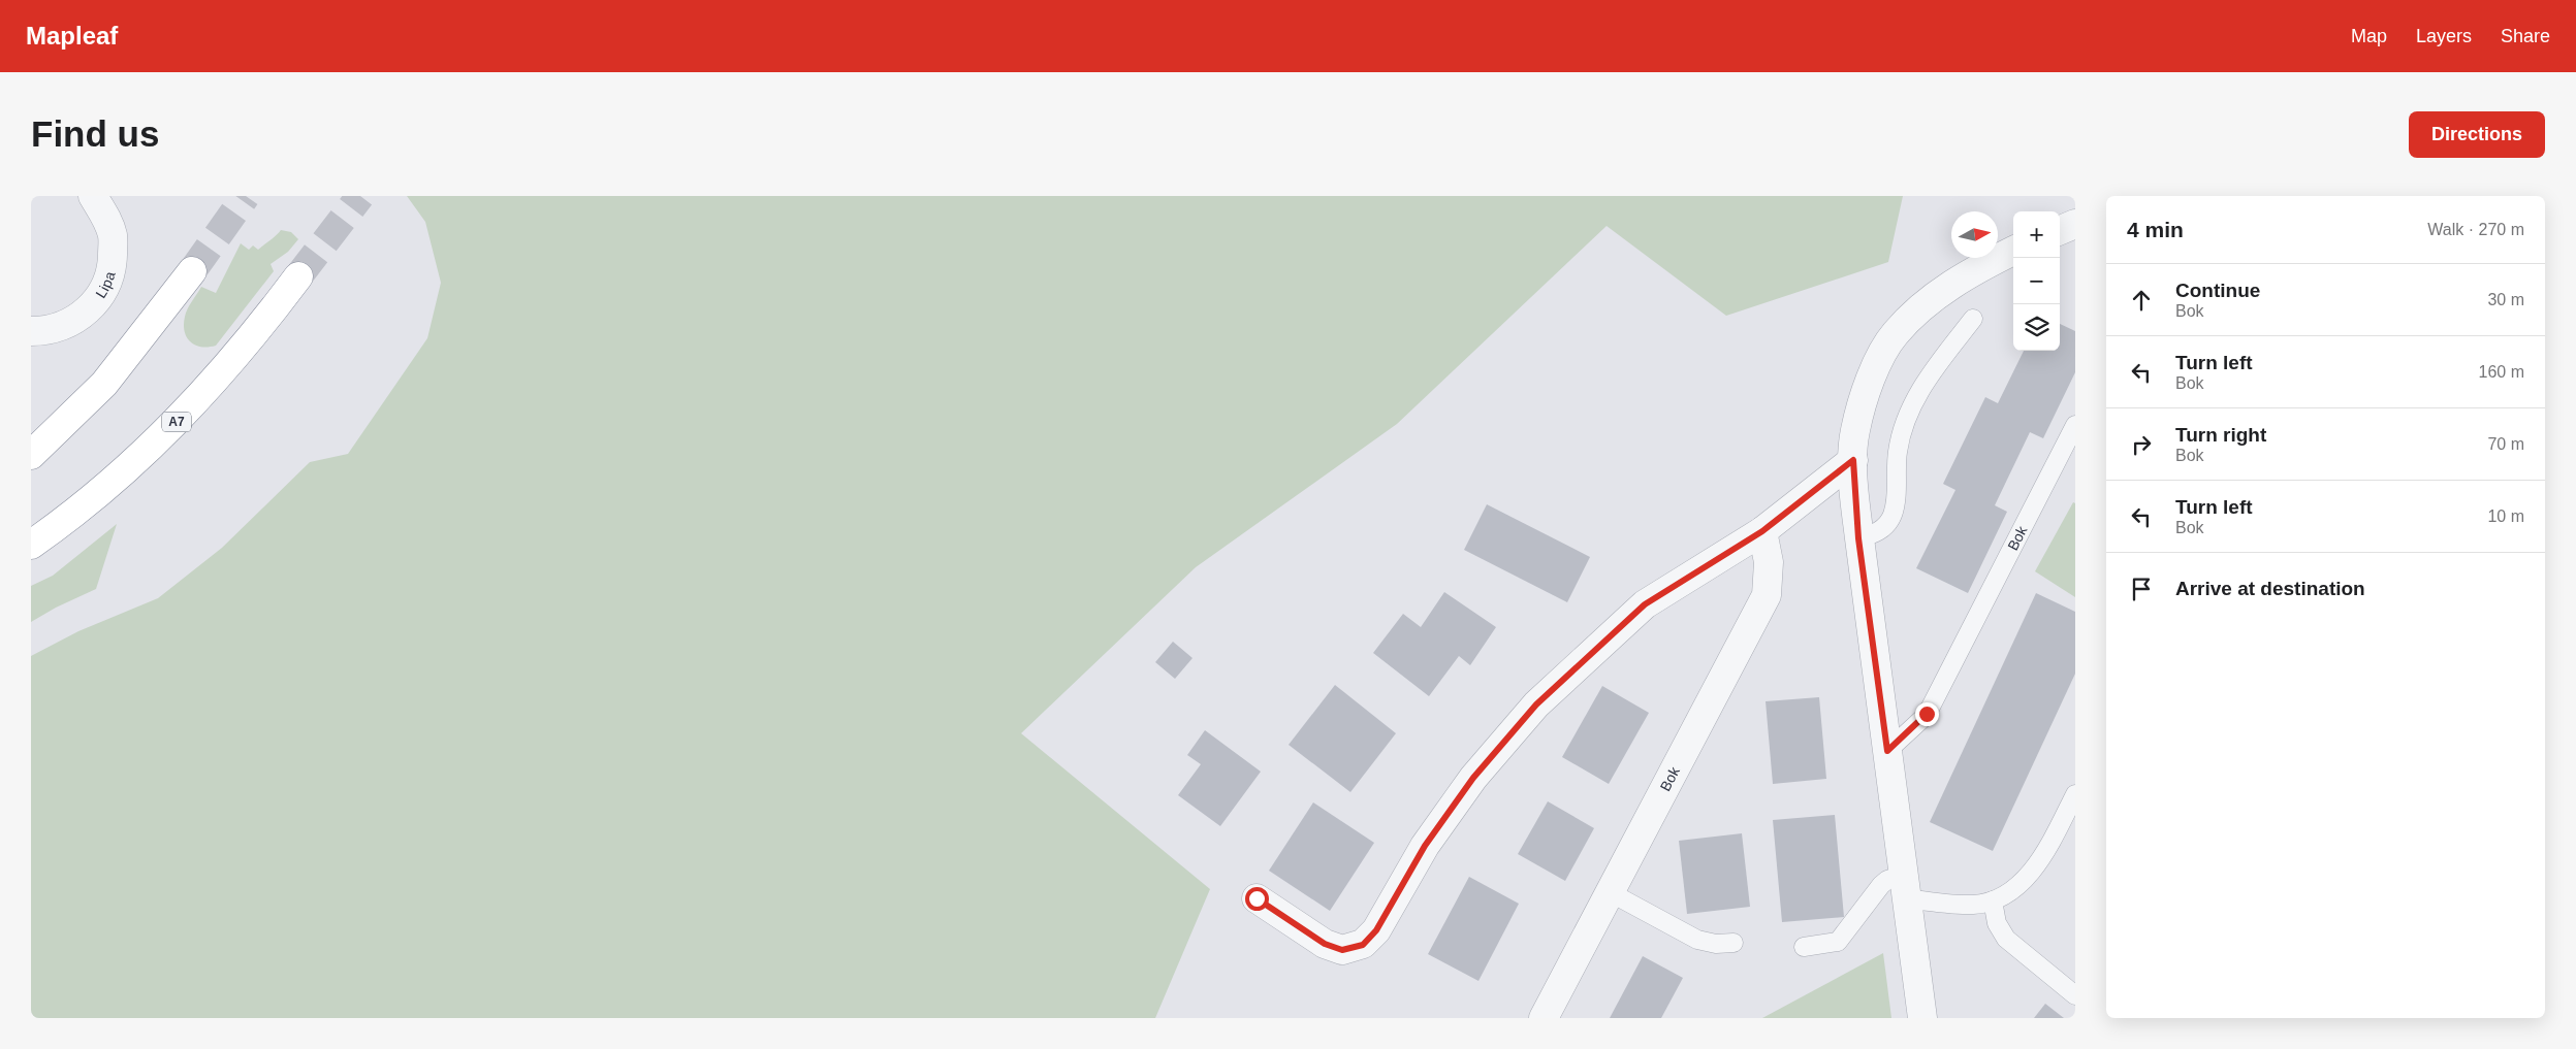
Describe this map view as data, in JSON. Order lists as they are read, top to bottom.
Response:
{
  "streets": {
    "highway": ["A7"],
    "street": ["Lipa", "Bok"]
  },
  "north": "right",
  "page": {
    "header": "Mapleaf",
    "nav": ["Map", "Layers", "Share"],
    "buttons": "Directions",
    "title": "Find us",
    "heading": ["4 min", "Walk · 270 m"],
    "map_buttons": ["+", "−"],
    "list": [
      ["Continue", "Bok", "30 m"],
      ["Turn left", "Bok", "160 m"],
      ["Turn right", "Bok", "70 m"],
      ["Turn left", "Bok", "10 m"],
      "Arrive at destination"
    ]
  }
}
